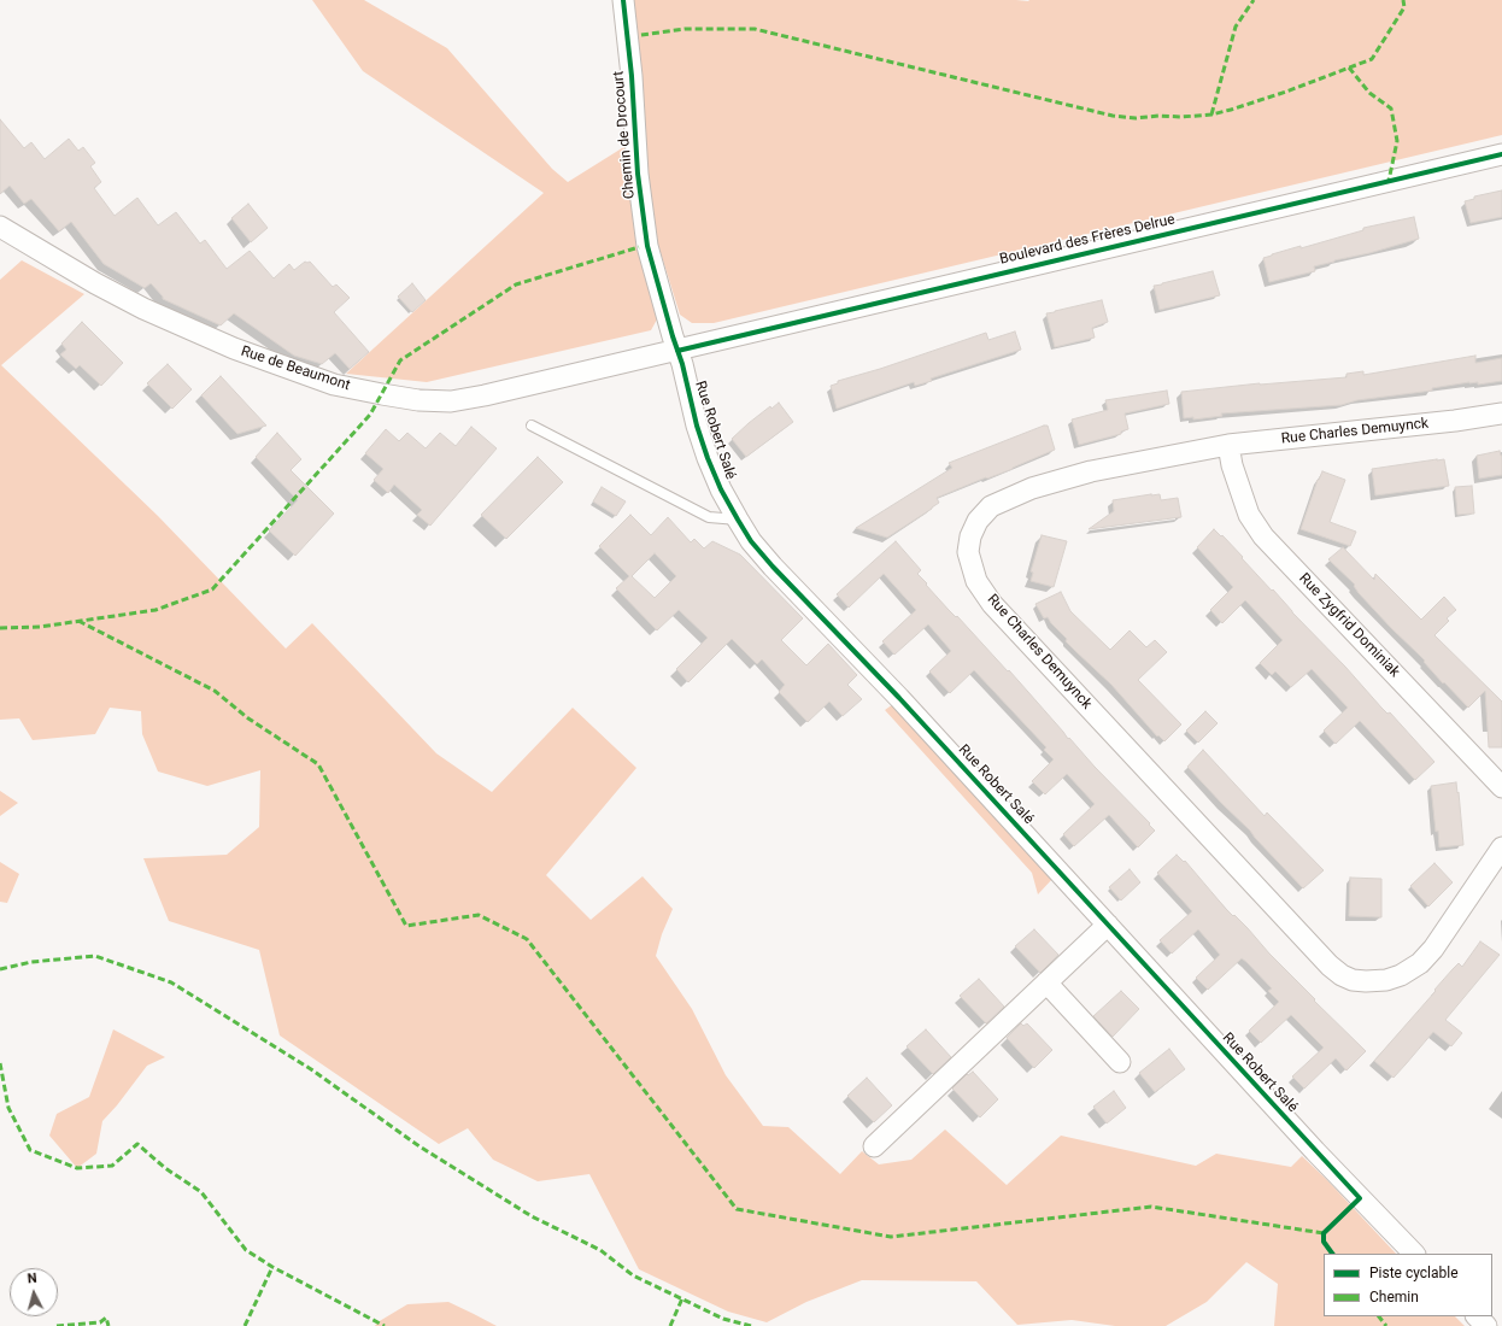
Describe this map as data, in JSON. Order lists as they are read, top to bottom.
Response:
{
  "streets": {
    "street": [
      "Chemin de Drocourt",
      "Boulevard des Frères Delrue",
      "Rue de Beaumont",
      "Rue Robert Salé",
      "Rue Charles Demuynck",
      "Rue Zygfrid Dominiak"
    ]
  },
  "crossings": [
    ["Chemin de Drocourt", "Boulevard des Frères Delrue"],
    ["Chemin de Drocourt", "Rue de Beaumont"],
    ["Chemin de Drocourt", "Rue Robert Salé"],
    ["Boulevard des Frères Delrue", "Rue de Beaumont"],
    ["Boulevard des Frères Delrue", "Rue Robert Salé"],
    ["Rue de Beaumont", "Rue Robert Salé"],
    ["Rue Charles Demuynck", "Rue Zygfrid Dominiak"]
  ],
  "legend": ["Piste cyclable", "Chemin"],
  "north": "top"
}
